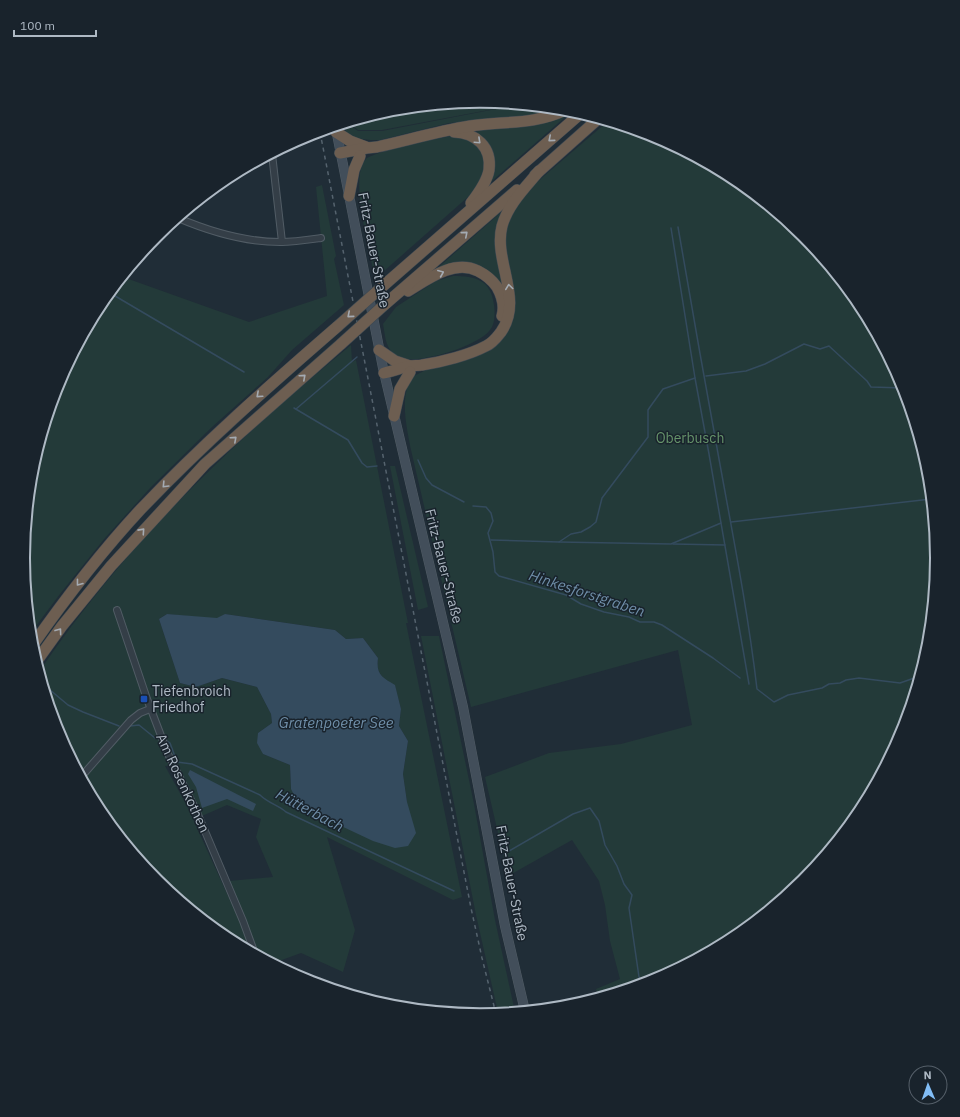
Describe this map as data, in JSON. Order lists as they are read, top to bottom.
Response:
{
  "streets": {
    "main road": ["Fritz-Bauer-Straße"],
    "street": ["Am Rosenkothen"]
  },
  "water": ["Hinkesforstgraben", "Gratenpoeter See", "Hütterbach"],
  "parks": ["Oberbusch"],
  "places": {
    "transit": ["Tiefenbroich Friedhof"]
  },
  "scale_bar": "100 m",
  "north": "top"
}
